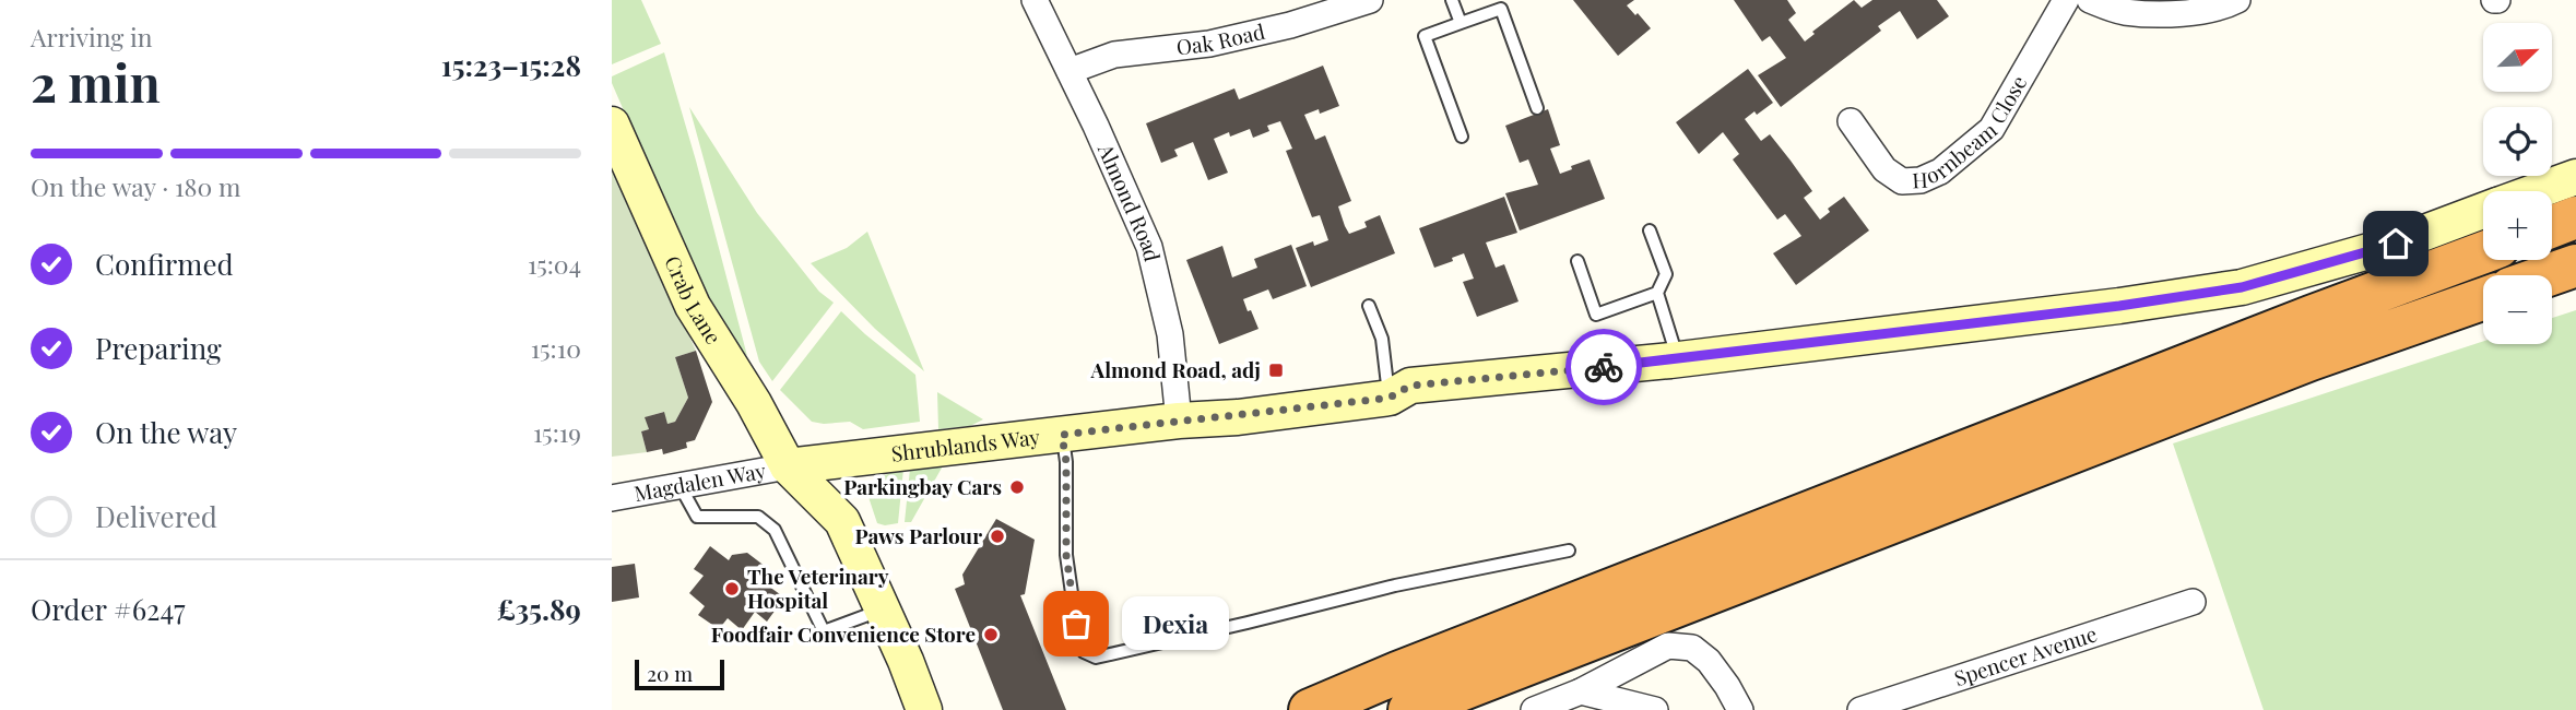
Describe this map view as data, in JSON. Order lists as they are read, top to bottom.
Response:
{
  "streets": {
    "street": [
      "Oak Road",
      "Hornbeam Close",
      "Almond Road",
      "Crab Lane",
      "Shrublands Way",
      "Magdalen Way",
      "Spencer Avenue"
    ]
  },
  "crossings": [
    ["Oak Road", "Almond Road"],
    ["Almond Road", "Shrublands Way"],
    ["Crab Lane", "Shrublands Way"],
    ["Crab Lane", "Magdalen Way"],
    ["Shrublands Way", "Magdalen Way"]
  ],
  "places": {
    "transit": ["Almond Road, adj"],
    "other": [
      "Parkingbay Cars",
      "Paws Parlour",
      "The Veterinary Hospital",
      "Dexia",
      "Foodfair Convenience Store"
    ]
  },
  "scale_bar": "20 m",
  "north": "top right",
  "page": {
    "heading": ["2 min", "Arriving in", "15:23–15:28"],
    "panel": ["Order #6247", "£35.89"],
    "map_buttons": ["+", "−"],
    "bar": "On the way · 180 m",
    "list": [
      ["Confirmed", "15:04"],
      ["Preparing", "15:10"],
      ["On the way", "15:19"],
      "Delivered"
    ],
    "bubble": "Dexia",
    "scale": "20 m"
  }
}
